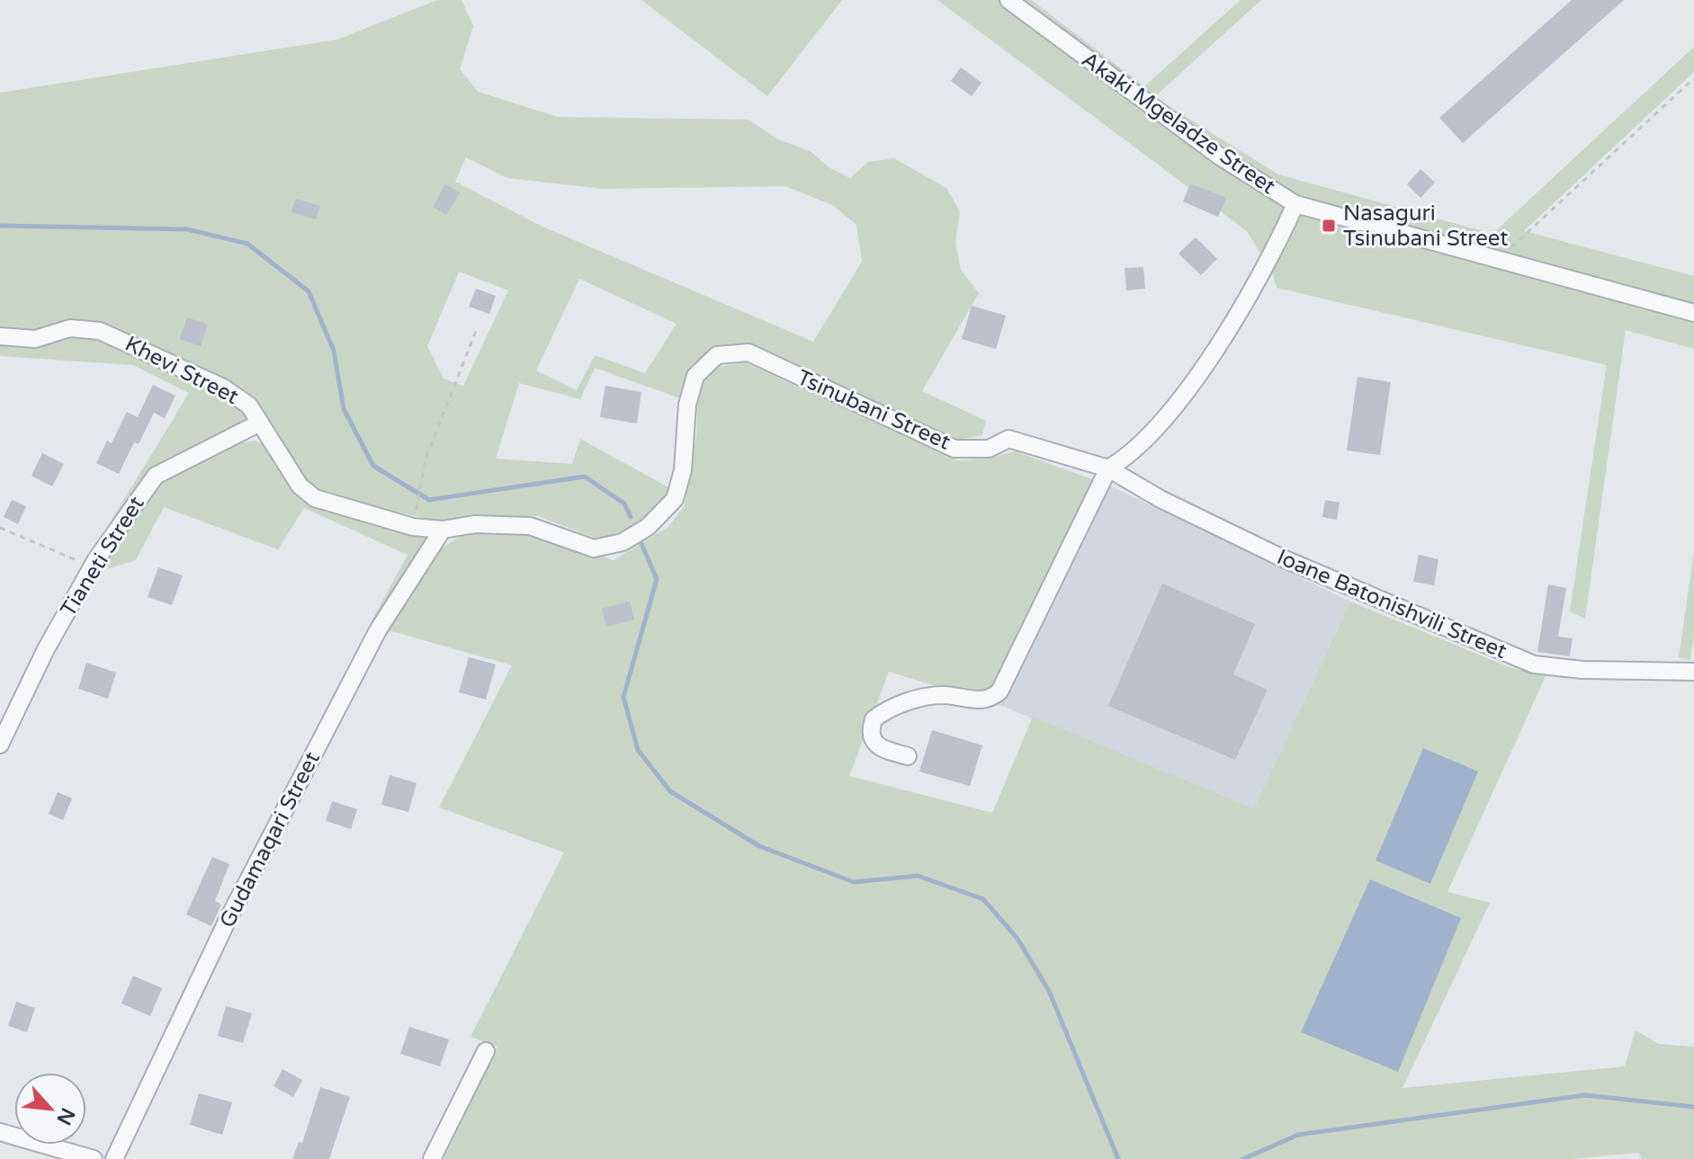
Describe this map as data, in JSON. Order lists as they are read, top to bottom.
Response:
{
  "streets": {
    "street": [
      "Akaki Mgeladze Street",
      "Khevi Street",
      "Tsinubani Street",
      "Tianeti Street",
      "Ioane Batonishvili Street",
      "Gudamaqari Street"
    ]
  },
  "crossings": [
    ["Khevi Street", "Tsinubani Street"],
    ["Khevi Street", "Tianeti Street"],
    ["Khevi Street", "Gudamaqari Street"],
    ["Tsinubani Street", "Ioane Batonishvili Street"],
    ["Tsinubani Street", "Gudamaqari Street"]
  ],
  "places": {
    "transit": ["Nasaguri Tsinubani Street"]
  },
  "north": "bottom right"
}
